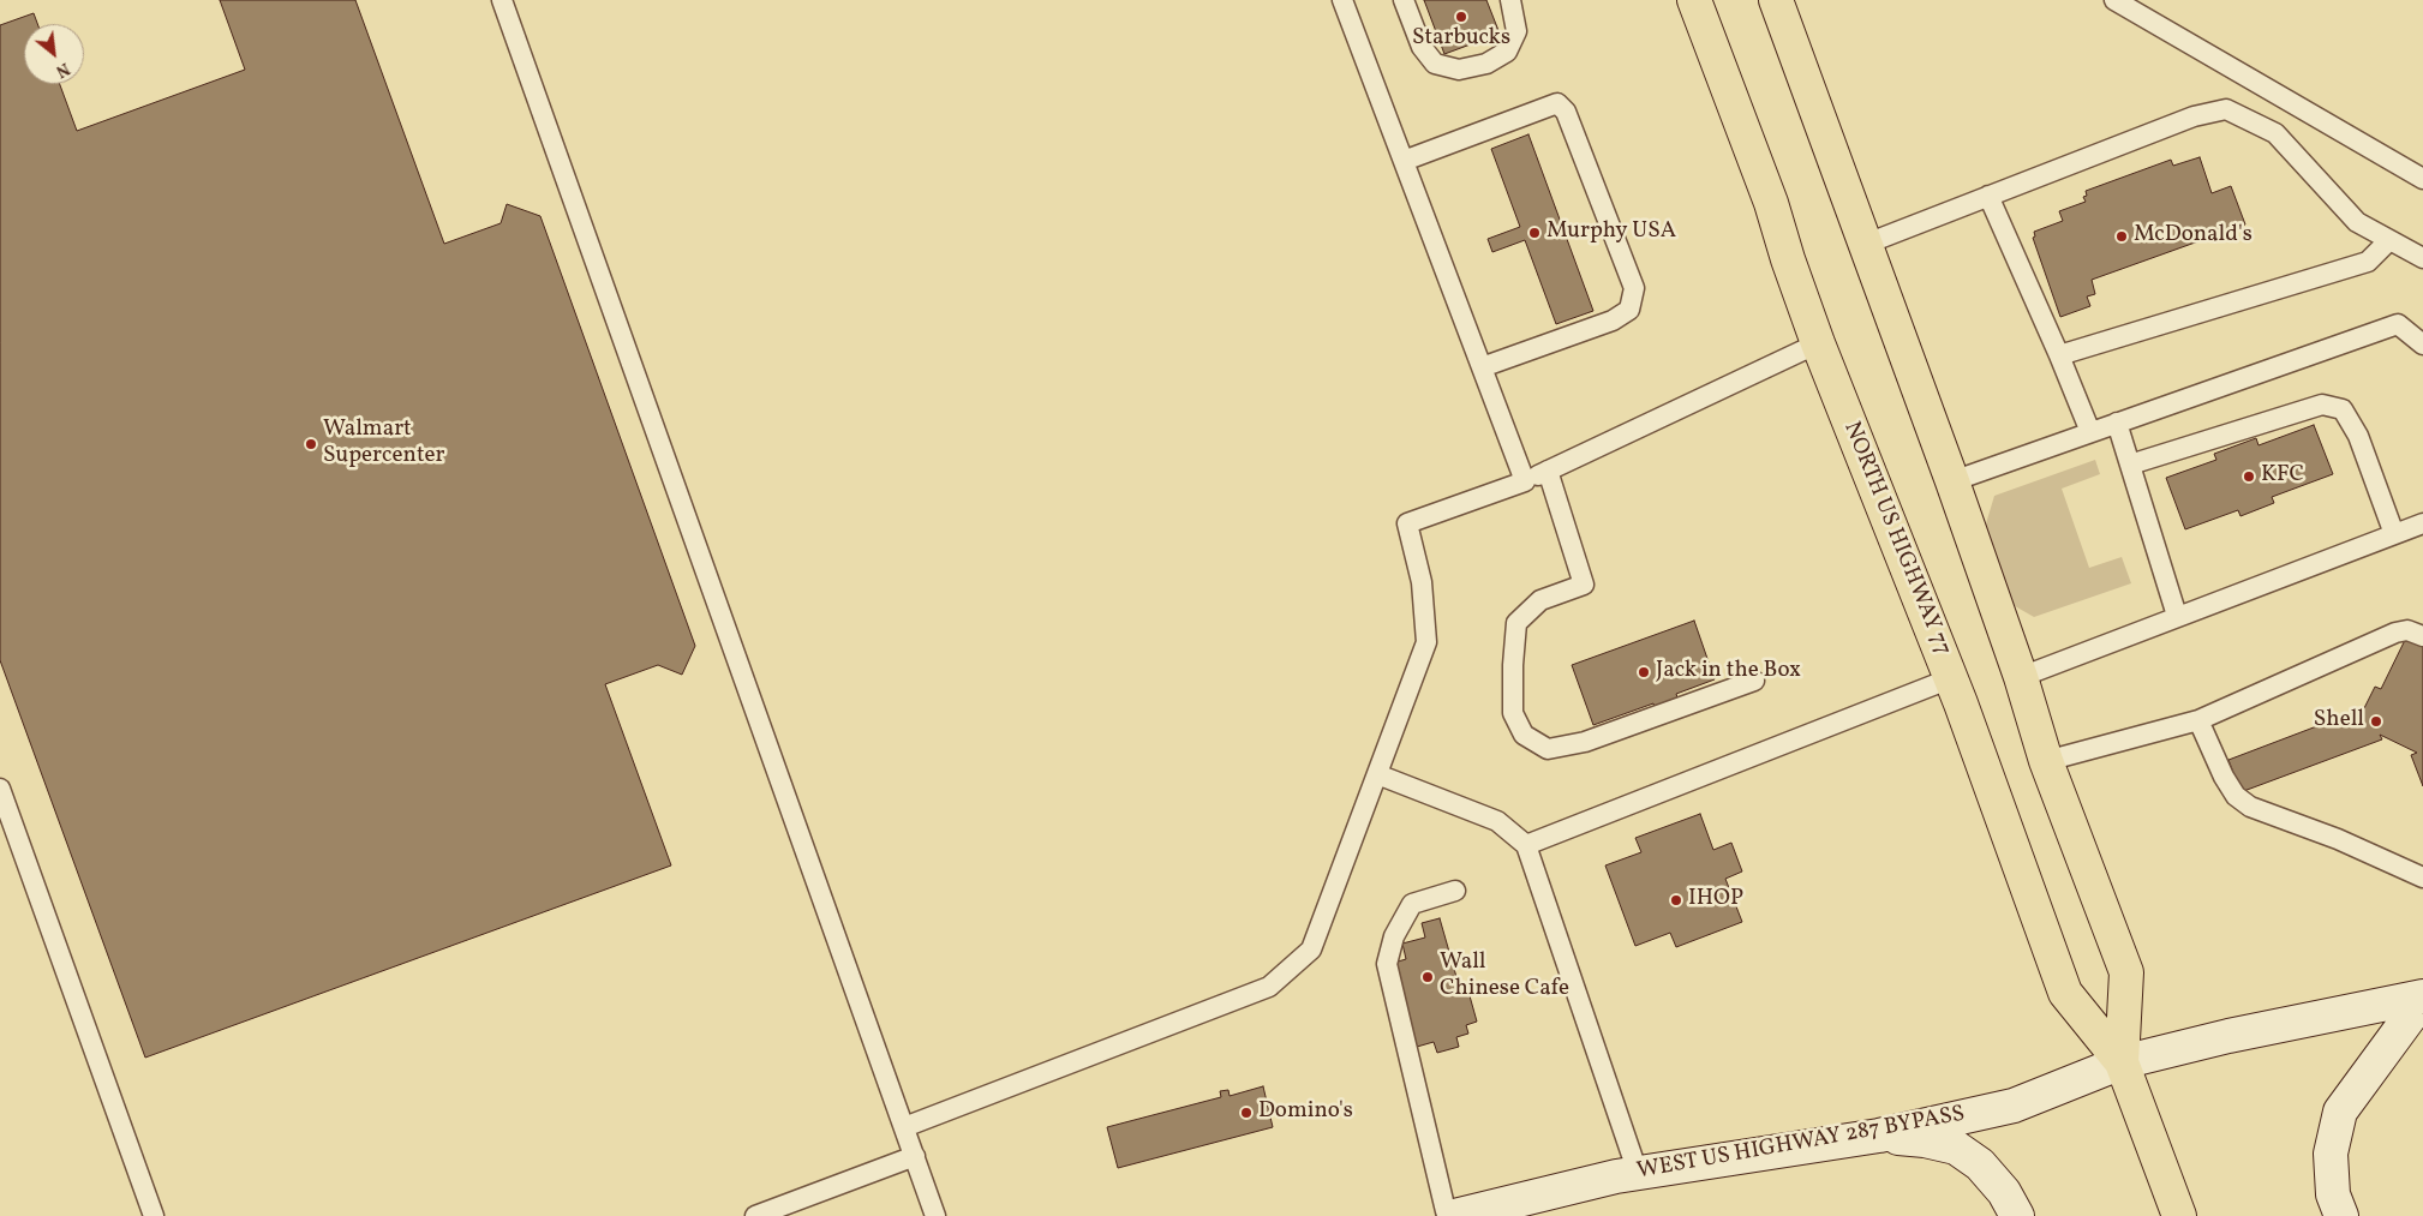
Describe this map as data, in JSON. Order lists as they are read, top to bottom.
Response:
{
  "streets": {
    "main road": ["NORTH US HIGHWAY 77", "WEST US HIGHWAY 287 BYPASS"]
  },
  "crossings": [
    ["NORTH US HIGHWAY 77", "WEST US HIGHWAY 287 BYPASS"]
  ],
  "places": [
    "Starbucks",
    "Murphy USA",
    "McDonald's",
    "Walmart Supercenter",
    "KFC",
    "Jack in the Box",
    "Shell",
    "IHOP",
    "Wall Chinese Cafe",
    "Domino's"
  ],
  "north": "bottom right"
}
